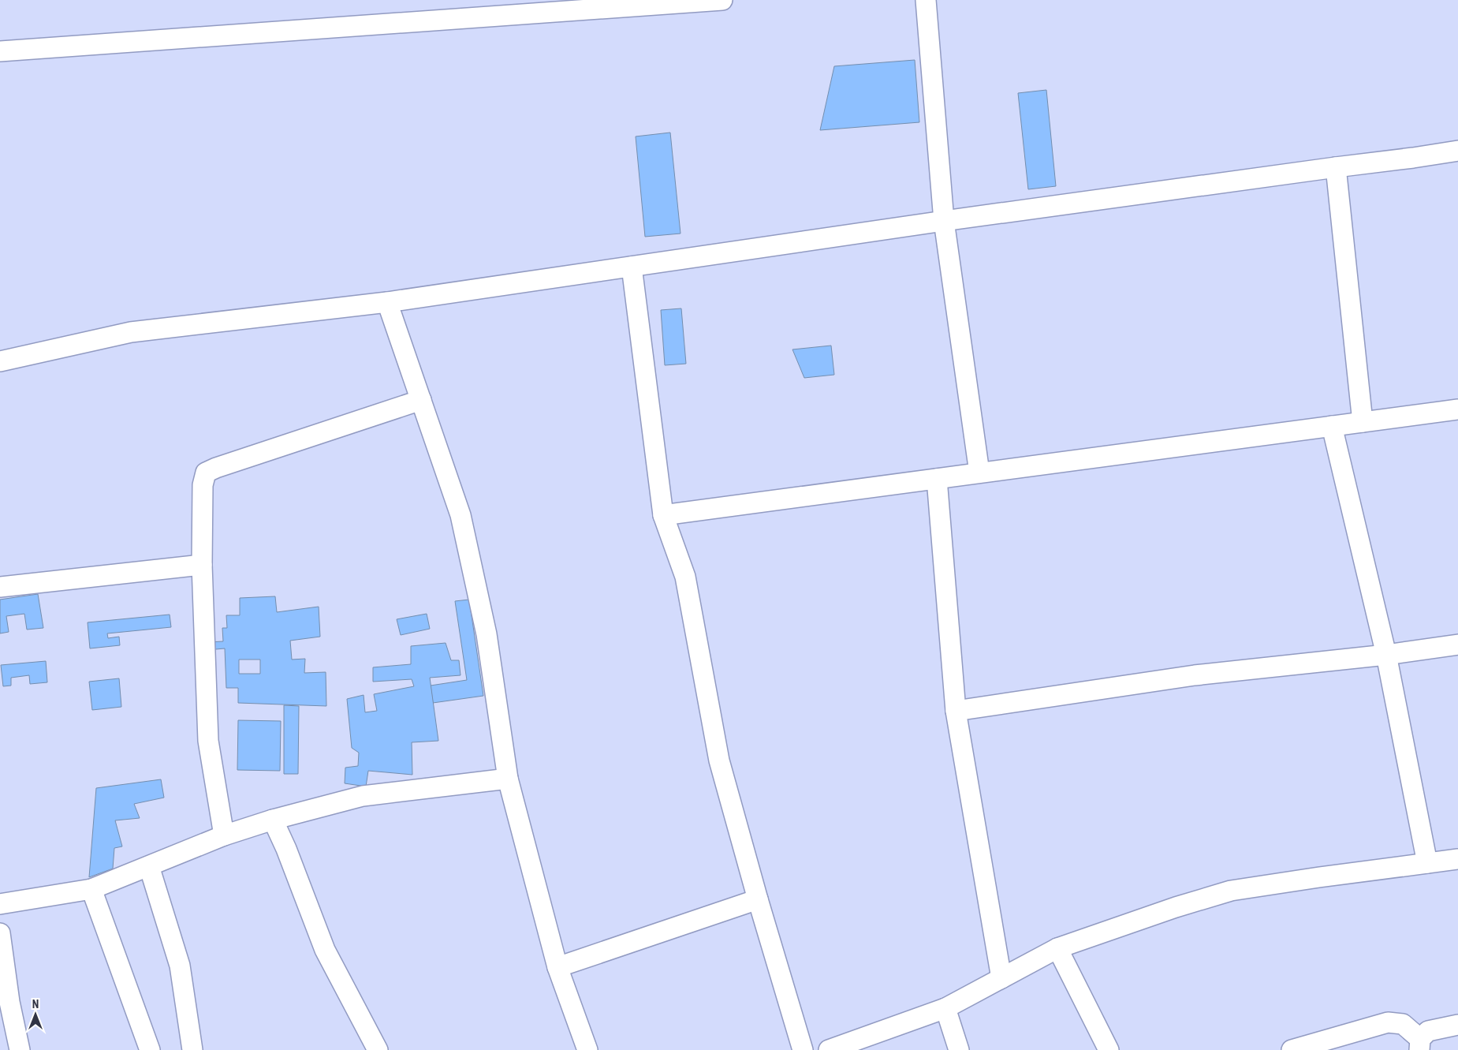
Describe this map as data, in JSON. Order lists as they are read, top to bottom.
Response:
{
  "north": "top"
}
